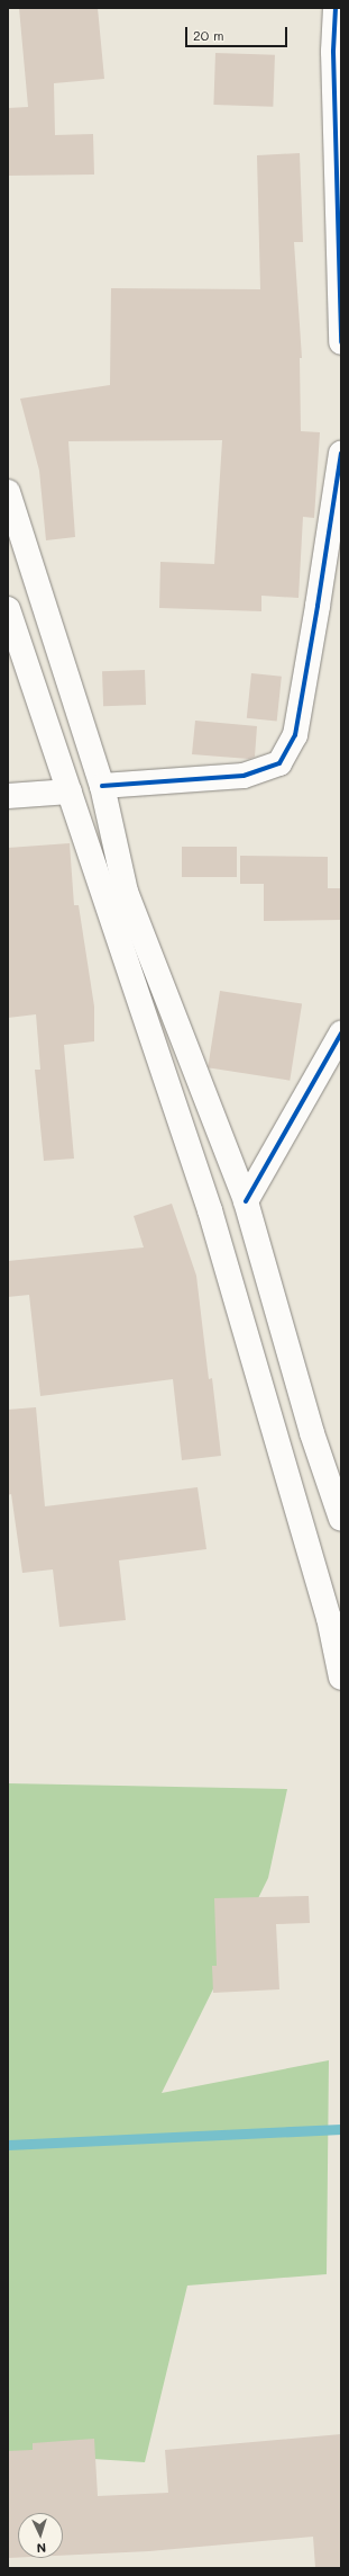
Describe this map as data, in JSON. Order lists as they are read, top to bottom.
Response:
{
  "scale_bar": "20 m",
  "north": "bottom"
}
